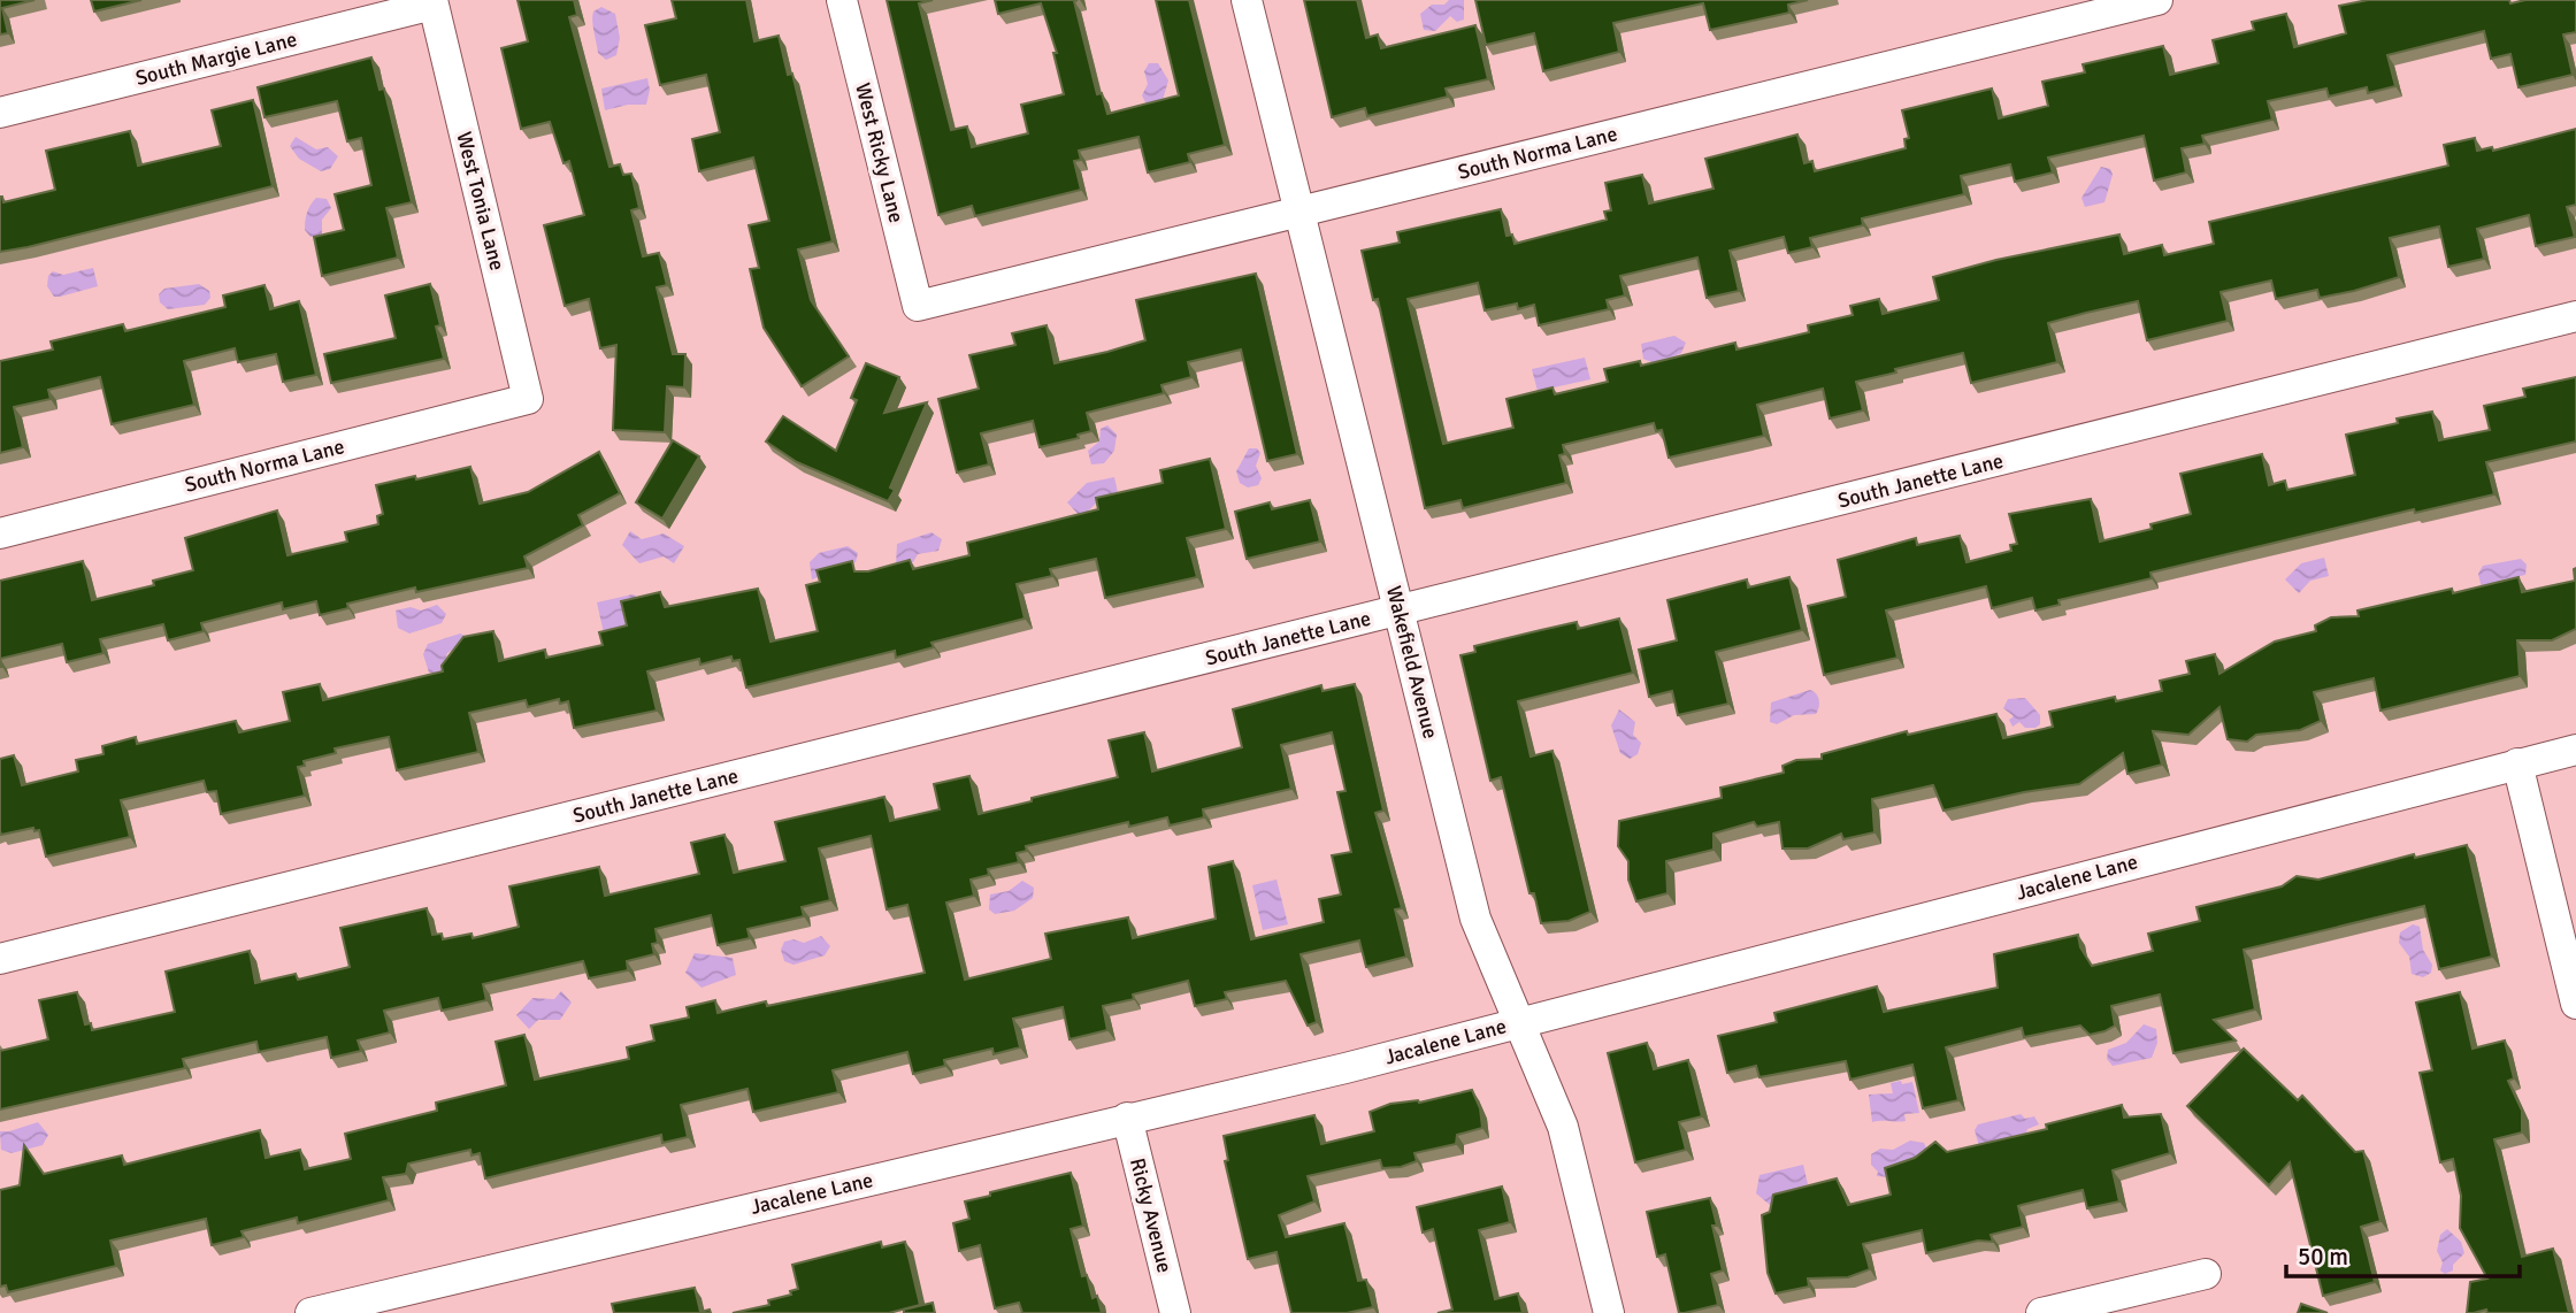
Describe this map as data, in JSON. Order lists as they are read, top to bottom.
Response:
{
  "streets": {
    "street": [
      "South Margie Lane",
      "West Ricky Lane",
      "South Norma Lane",
      "West Tonia Lane",
      "South Janette Lane",
      "Wakefield Avenue",
      "Jacalene Lane",
      "Ricky Avenue"
    ]
  },
  "crossings": [
    ["South Margie Lane", "West Tonia Lane"],
    ["West Ricky Lane", "South Norma Lane"],
    ["South Norma Lane", "West Tonia Lane"],
    ["South Norma Lane", "Wakefield Avenue"],
    ["South Janette Lane", "Wakefield Avenue"],
    ["Wakefield Avenue", "Jacalene Lane"],
    ["Jacalene Lane", "Ricky Avenue"]
  ],
  "scale_bar": "50 m"
}
